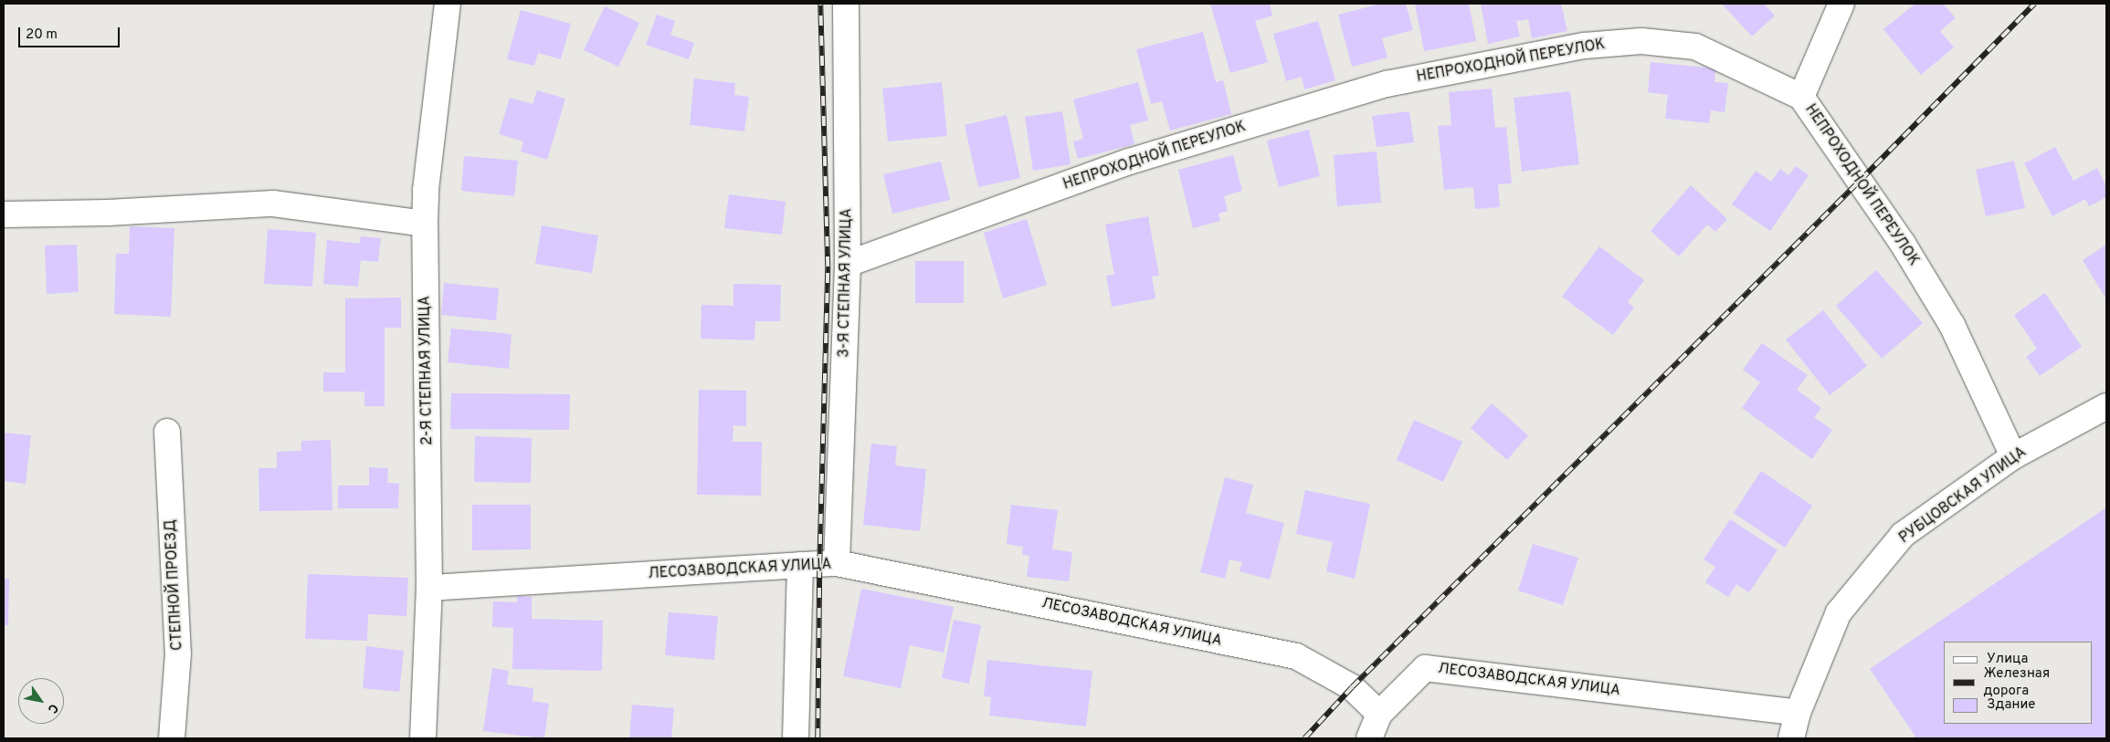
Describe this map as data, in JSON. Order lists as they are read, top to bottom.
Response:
{
  "streets": {
    "street": [
      "НЕПРОХОДНОЙ ПЕРЕУЛОК",
      "3-Я СТЕПНАЯ УЛИЦА",
      "2-Я СТЕПНАЯ УЛИЦА",
      "РУБЦОВСКАЯ УЛИЦА",
      "ЛЕСОЗАВОДСКАЯ УЛИЦА",
      "СТЕПНОЙ ПРОЕЗД"
    ]
  },
  "crossings": [
    ["НЕПРОХОДНОЙ ПЕРЕУЛОК", "3-Я СТЕПНАЯ УЛИЦА"],
    ["НЕПРОХОДНОЙ ПЕРЕУЛОК", "РУБЦОВСКАЯ УЛИЦА"],
    ["3-Я СТЕПНАЯ УЛИЦА", "ЛЕСОЗАВОДСКАЯ УЛИЦА"],
    ["2-Я СТЕПНАЯ УЛИЦА", "ЛЕСОЗАВОДСКАЯ УЛИЦА"],
    ["РУБЦОВСКАЯ УЛИЦА", "ЛЕСОЗАВОДСКАЯ УЛИЦА"]
  ],
  "legend": ["Улица", "Железная дорога", "Здание"],
  "scale_bar": "20 m",
  "north": "bottom right"
}
